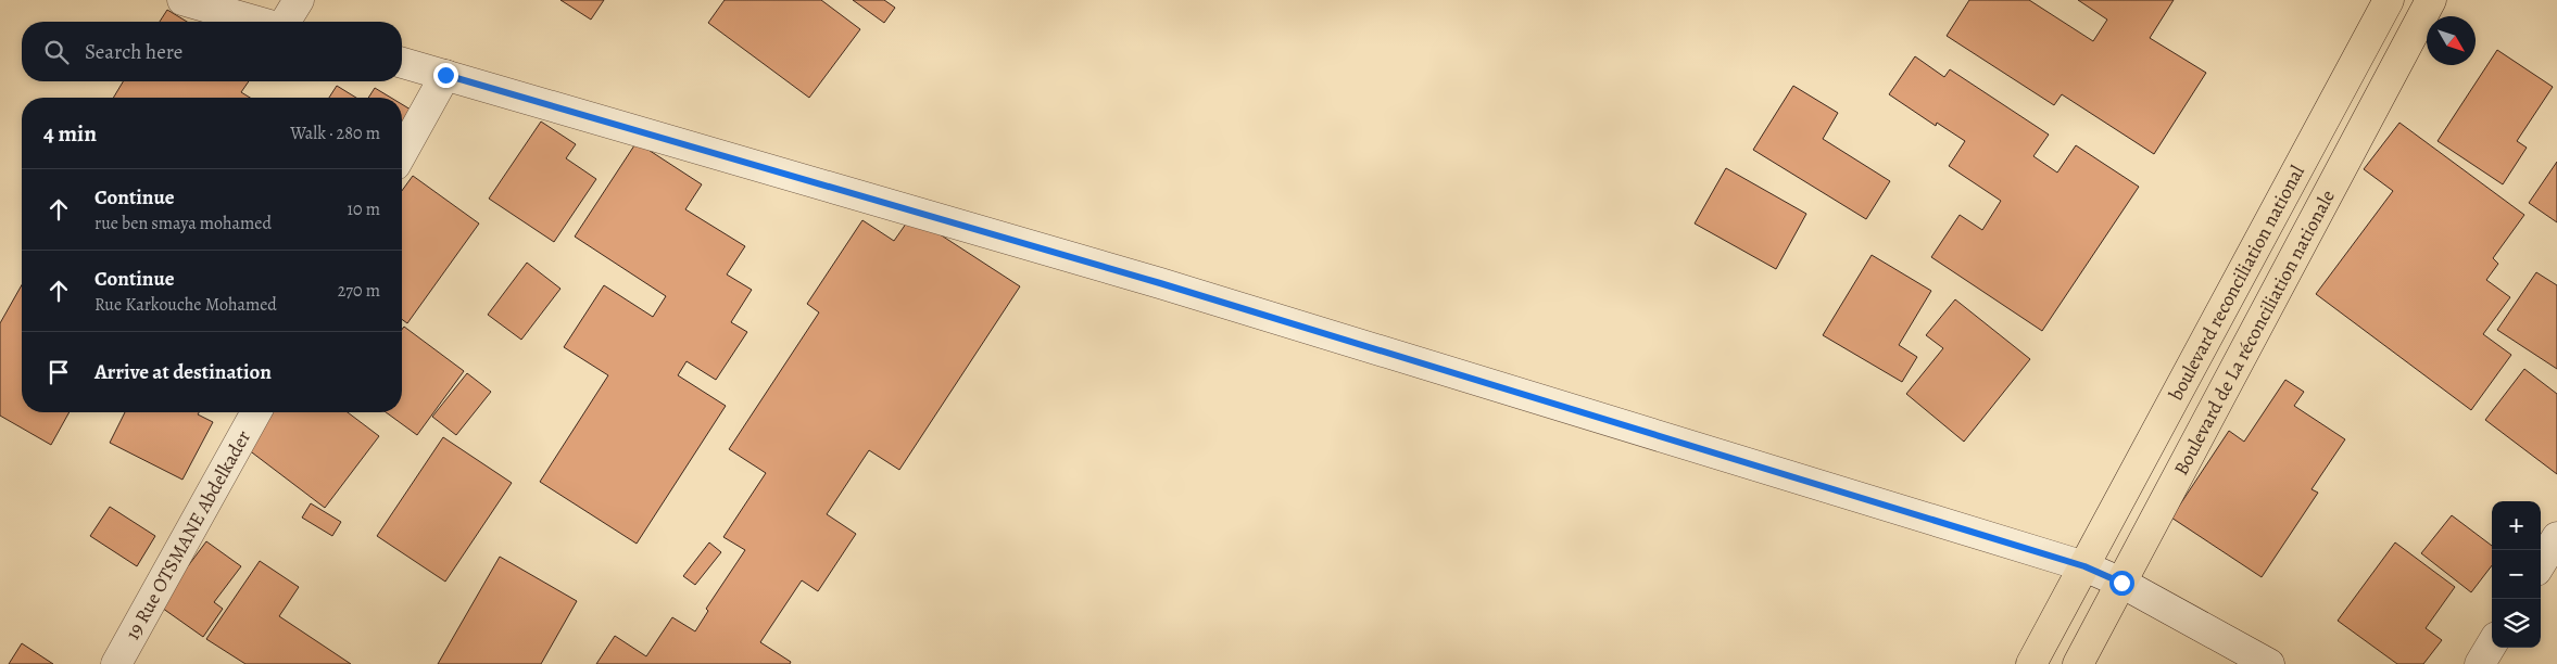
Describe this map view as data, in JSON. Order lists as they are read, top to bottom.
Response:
{
  "streets": {
    "highway": ["boulevard reconciliation national", "Boulevard de La réconciliation nationale"],
    "street": ["19 Rue OTSMANE Abdelkader"]
  },
  "north": "bottom right",
  "page": {
    "search": "Search here",
    "heading": ["4 min", "Walk · 280 m"],
    "list": [
      ["Continue", "rue ben smaya mohamed", "10 m"],
      ["Continue", "Rue Karkouche Mohamed", "270 m"],
      "Arrive at destination"
    ],
    "map_buttons": ["+", "−"]
  }
}
